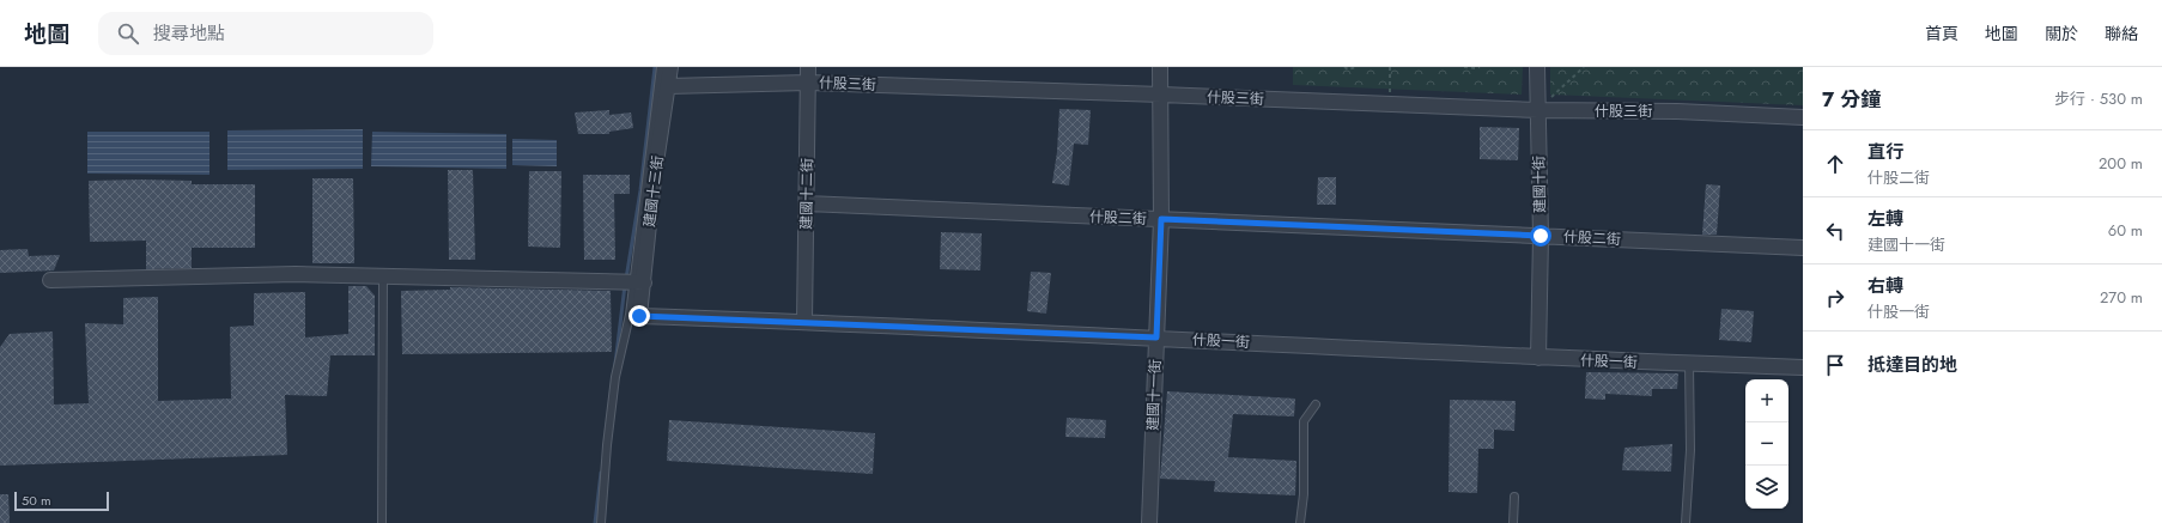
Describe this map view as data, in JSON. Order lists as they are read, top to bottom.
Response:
{
  "streets": {
    "street": [
      "什股三街",
      "建國十街",
      "建國十三街",
      "建國十二街",
      "什股二街",
      "什股一街",
      "建國十一街"
    ]
  },
  "crossings": [
    ["什股三街", "建國十街"],
    ["什股三街", "建國十三街"],
    ["什股三街", "建國十二街"],
    ["什股三街", "建國十一街"],
    ["建國十街", "什股二街"],
    ["建國十街", "什股一街"],
    ["建國十三街", "什股一街"],
    ["建國十二街", "什股二街"],
    ["建國十二街", "什股一街"],
    ["什股二街", "建國十一街"],
    ["什股一街", "建國十一街"]
  ],
  "scale_bar": "50 m",
  "page": {
    "header": "地圖",
    "search": "搜尋地點",
    "nav": [
      "首頁",
      "地圖",
      "關於",
      "聯絡"
    ],
    "heading": ["7 分鐘", "步行 · 530 m"],
    "list": [
      ["直行", "什股二街", "200 m"],
      ["左轉", "建國十一街", "60 m"],
      ["右轉", "什股一街", "270 m"],
      "抵達目的地"
    ],
    "map_buttons": ["+", "−"],
    "scale": "50 m"
  }
}
